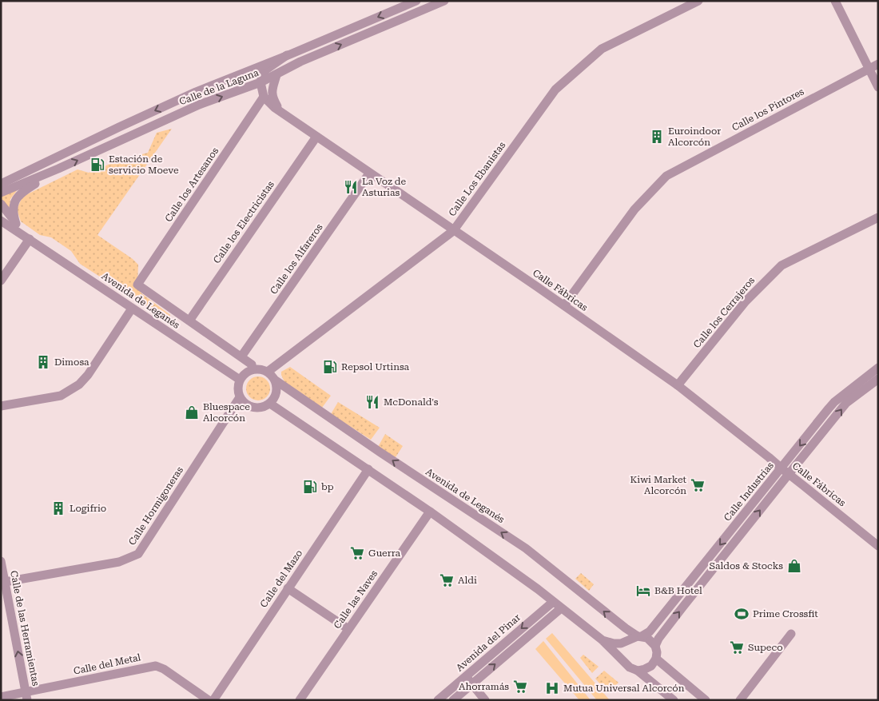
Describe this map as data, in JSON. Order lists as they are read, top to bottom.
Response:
{
  "streets": {
    "street": [
      "Calle de la Laguna",
      "Calle los Pintores",
      "Calle Los Ebanistas",
      "Calle los Artesanos",
      "Calle los Electricistas",
      "Calle los Alfareros",
      "Calle Fábricas",
      "Avenida de Leganés",
      "Calle los Cerrajeros",
      "Calle Industrias",
      "Calle Hormigoneras",
      "Calle del Mazo",
      "Calle las Naves",
      "Calle de las Herramientas",
      "Avenida del Pinar",
      "Calle del Metal"
    ]
  },
  "crossings": [
    ["Calle los Pintores", "Calle Fábricas"],
    ["Calle Los Ebanistas", "Calle Fábricas"],
    ["Calle Los Ebanistas", "Avenida de Leganés"],
    ["Calle Los Ebanistas", "Calle Hormigoneras"],
    ["Calle los Artesanos", "Calle Fábricas"],
    ["Calle los Artesanos", "Avenida de Leganés"],
    ["Calle los Electricistas", "Calle Fábricas"],
    ["Calle los Electricistas", "Avenida de Leganés"],
    ["Calle los Alfareros", "Calle Fábricas"],
    ["Calle los Alfareros", "Avenida de Leganés"],
    ["Calle Fábricas", "Calle los Cerrajeros"],
    ["Calle Fábricas", "Calle Industrias"],
    ["Avenida de Leganés", "Calle Industrias"],
    ["Avenida de Leganés", "Calle Hormigoneras"],
    ["Calle Hormigoneras", "Calle de las Herramientas"],
    ["Calle de las Herramientas", "Calle del Metal"]
  ],
  "one_way": ["Calle de las Herramientas"],
  "places": {
    "building": ["Euroindoor Alcorcón", "Dimosa", "Logifrio"],
    "fuel station": ["Estación de servicio Moeve", "Repsol Urtinsa", "bp"],
    "restaurant": ["La Voz de Asturias", "McDonald's"],
    "shop": ["Bluespace Alcorcón", "Saldos & Stocks"],
    "supermarket": [
      "Kiwi Market Alcorcón",
      "Guerra",
      "Aldi",
      "Supeco",
      "Ahorramás"
    ],
    "hotel": ["B&B Hotel"],
    "sports": ["Prime Crossfit"],
    "hospital": ["Mutua Universal Alcorcón"]
  }
}
